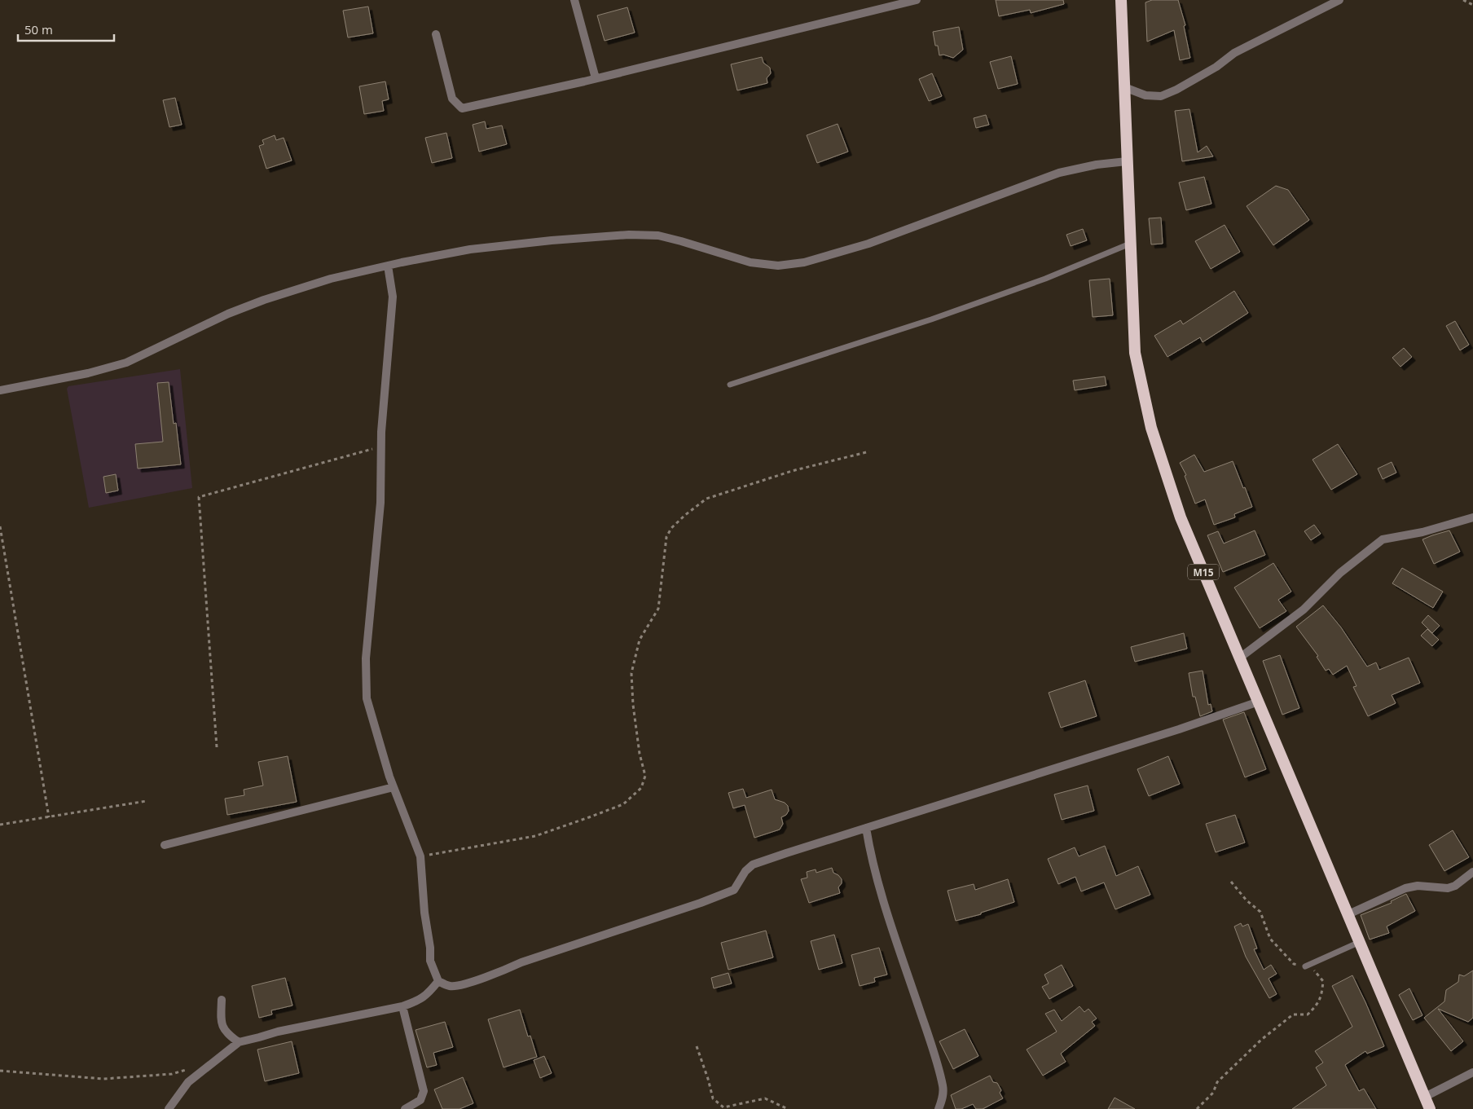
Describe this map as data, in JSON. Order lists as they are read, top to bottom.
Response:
{
  "streets": {
    "highway": ["M15"]
  },
  "scale_bar": "50 m"
}
